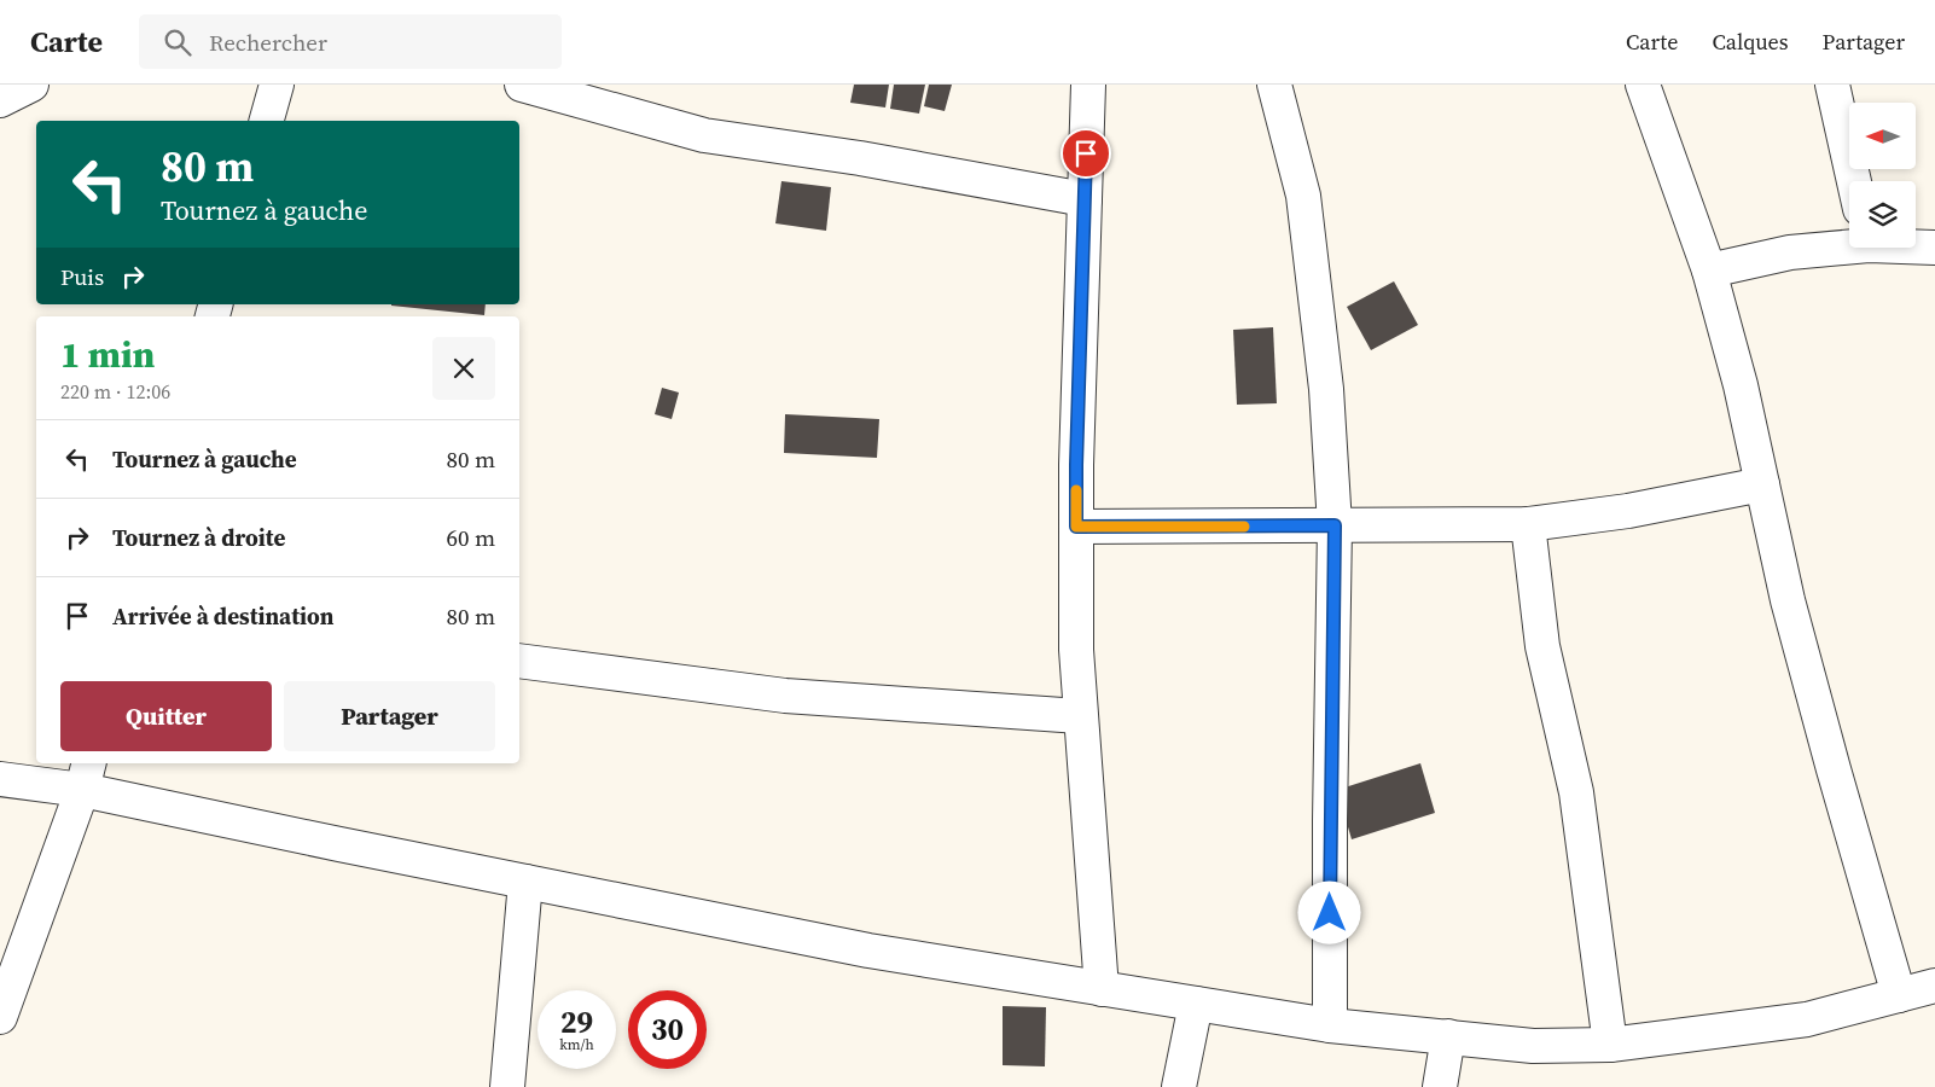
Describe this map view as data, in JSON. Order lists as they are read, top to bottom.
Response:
{
  "north": "left",
  "page": {
    "header": "Carte",
    "search": "Rechercher",
    "nav": ["Carte", "Calques", "Partager"],
    "turn": ["80 m", "Tournez à gauche"],
    "then": "Puis",
    "heading": ["1 min", "220 m · 12:06"],
    "list": [
      {
        "name": "Tournez à gauche",
        "value": "80 m"
      },
      {
        "name": "Tournez à droite",
        "value": "60 m"
      },
      {
        "name": "Arrivée à destination",
        "value": "80 m"
      }
    ],
    "buttons": ["Quitter", "Partager"],
    "speed": "29 km/h",
    "limit": "30"
  }
}
